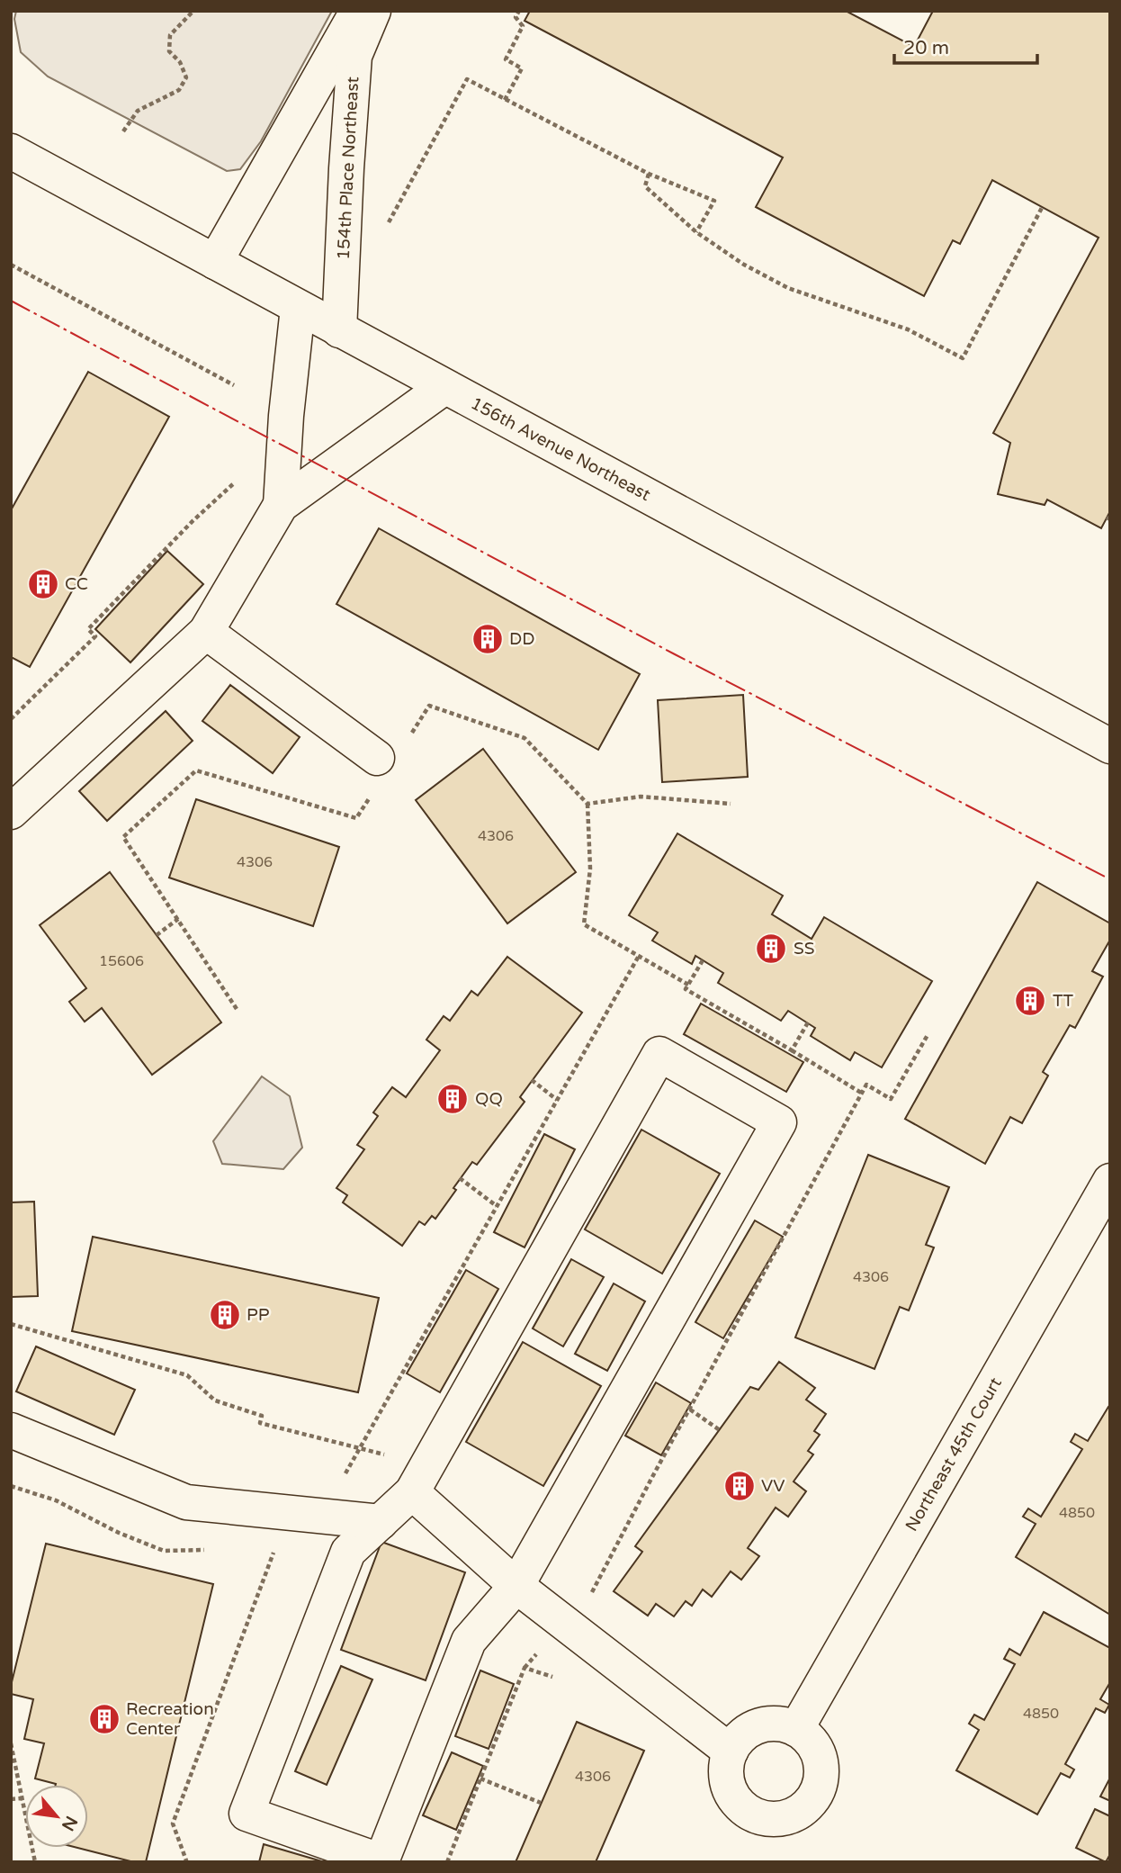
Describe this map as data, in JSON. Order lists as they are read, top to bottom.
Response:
{
  "streets": {
    "street": ["154th Place Northeast", "156th Avenue Northeast", "Northeast 45th Court"]
  },
  "crossings": [
    ["154th Place Northeast", "156th Avenue Northeast"]
  ],
  "places": {
    "building": [
      "CC",
      "DD",
      "SS",
      "TT",
      "QQ",
      "PP",
      "VV",
      "Recreation Center"
    ]
  },
  "house_numbers": [
    "4306",
    "4306",
    "15606",
    "4306",
    "4850",
    "4850",
    "4306"
  ],
  "scale_bar": "20 m",
  "north": "bottom right"
}
